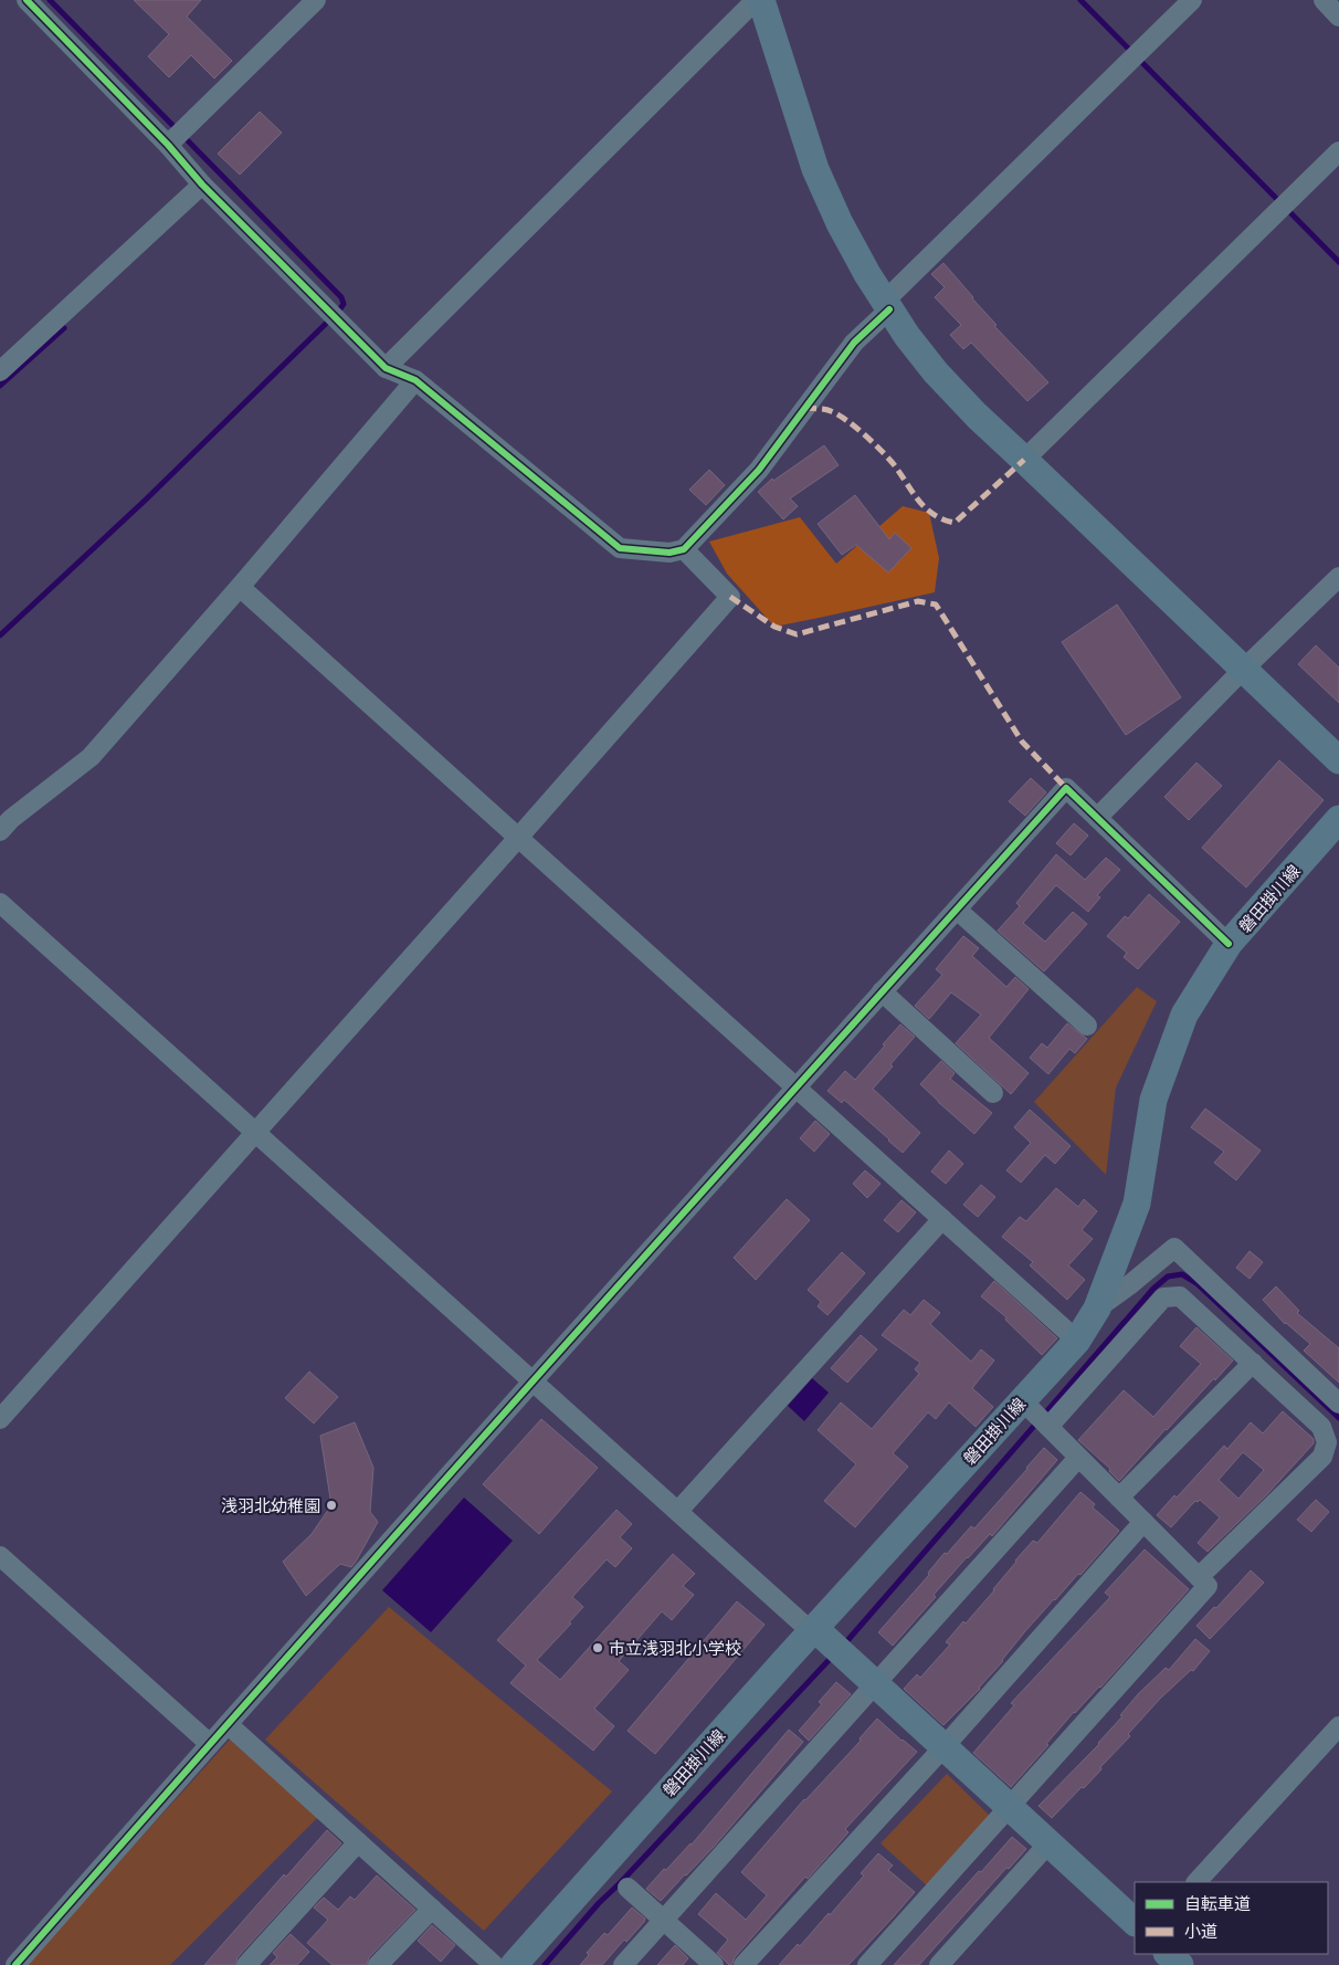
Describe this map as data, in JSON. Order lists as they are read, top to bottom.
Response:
{
  "streets": {
    "street": ["磐田掛川線"]
  },
  "places": ["浅羽北幼稚園", "市立浅羽北小学校"],
  "legend": ["自転車道", "小道"]
}
